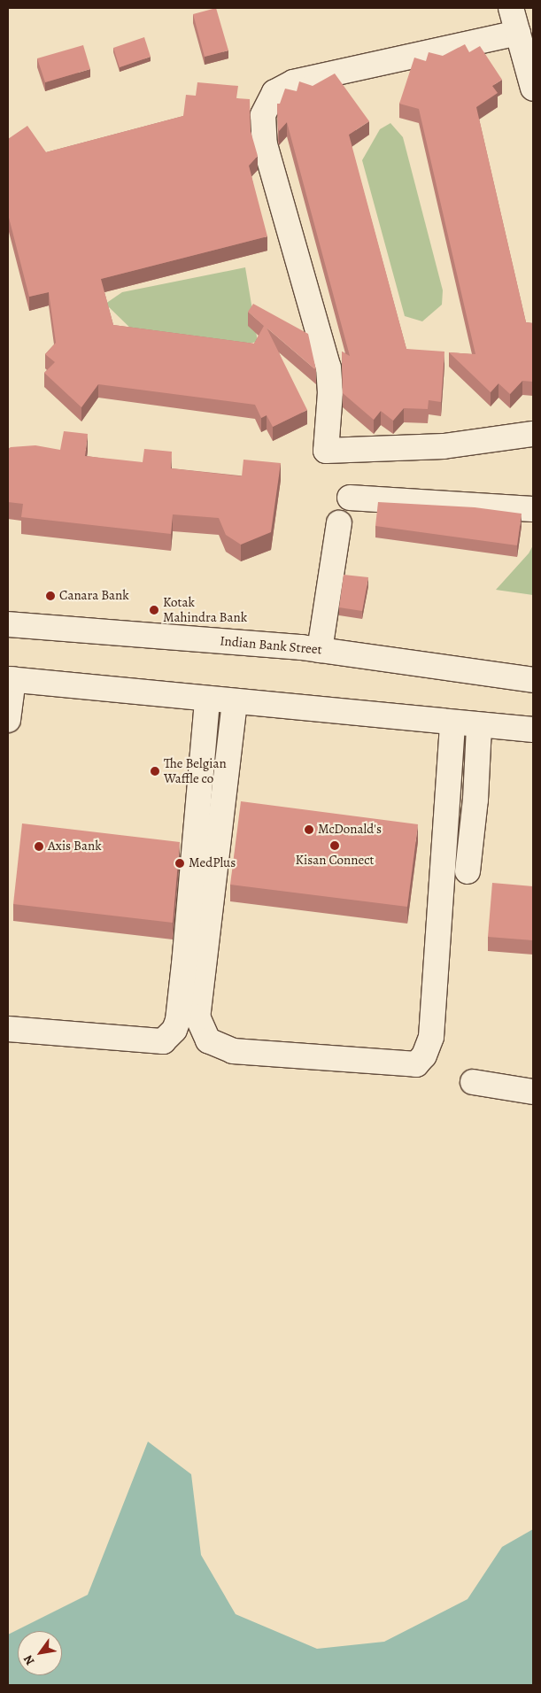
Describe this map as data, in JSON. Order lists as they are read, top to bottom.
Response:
{
  "streets": {
    "street": ["Indian Bank Street"]
  },
  "places": [
    "Canara Bank",
    "Kotak Mahindra Bank",
    "The Belgian Waffle co",
    "McDonald's",
    "Kisan Connect",
    "Axis Bank",
    "MedPlus"
  ],
  "north": "bottom left"
}
